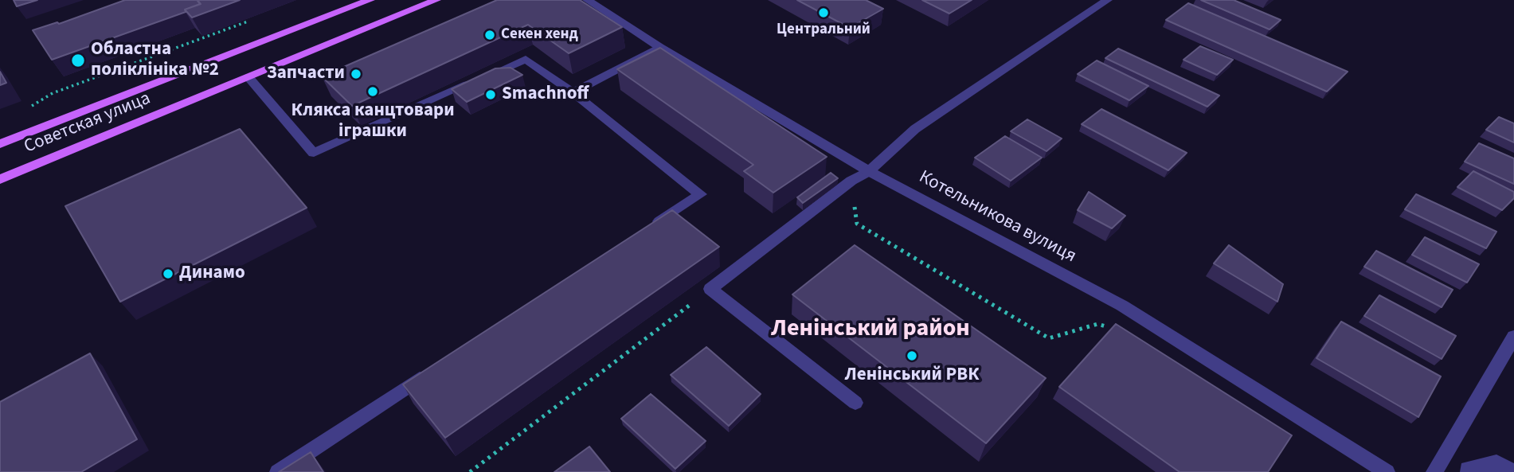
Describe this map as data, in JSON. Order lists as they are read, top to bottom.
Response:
{
  "streets": {
    "main road": ["Советская улица"],
    "street": ["Котельникова вулиця"]
  },
  "districts": ["Ленінський район"],
  "places": [
    "Центральний",
    "Секен хенд",
    "Областна поліклініка №2",
    "Запчасти",
    "Клякса канцтовари іграшки",
    "Smachnoff",
    "Динамо",
    "Ленінський РВК"
  ]
}
